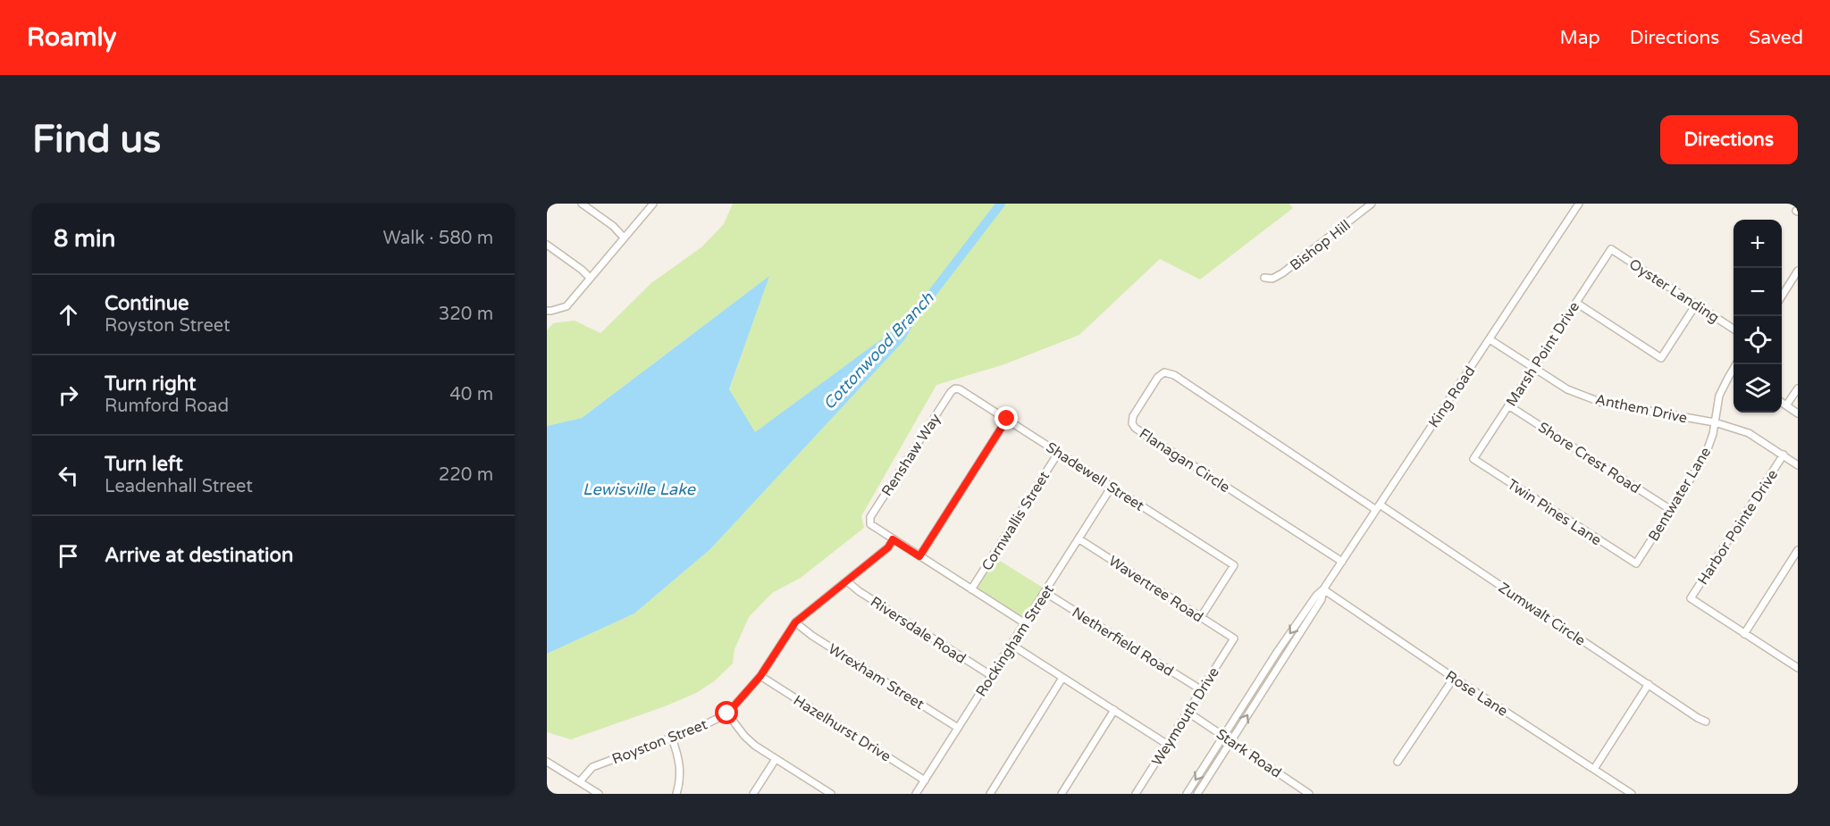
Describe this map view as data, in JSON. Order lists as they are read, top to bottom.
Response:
{
  "streets": {
    "street": [
      "Bishop Hill",
      "Oyster Landing",
      "Marsh Point Drive",
      "King Road",
      "Anthem Drive",
      "Renshaw Way",
      "Shore Crest Road",
      "Flanagan Circle",
      "Shadewell Street",
      "Bentwater Lane",
      "Twin Pines Lane",
      "Cornwallis Street",
      "Harbor Pointe Drive",
      "Wavertree Road",
      "Zumwalt Circle",
      "Riversdale Road",
      "Rockingham Street",
      "Netherfield Road",
      "Wrexham Street",
      "Rose Lane",
      "Weymouth Drive",
      "Hazelhurst Drive",
      "Royston Street",
      "Stark Road"
    ]
  },
  "crossings": [
    ["Oyster Landing", "Marsh Point Drive"],
    ["Marsh Point Drive", "Anthem Drive"],
    ["Marsh Point Drive", "Shore Crest Road"],
    ["Marsh Point Drive", "Twin Pines Lane"],
    ["King Road", "Anthem Drive"],
    ["King Road", "Flanagan Circle"],
    ["King Road", "Zumwalt Circle"],
    ["King Road", "Rose Lane"],
    ["King Road", "Stark Road"],
    ["Anthem Drive", "Bentwater Lane"],
    ["Anthem Drive", "Harbor Pointe Drive"],
    ["Renshaw Way", "Shadewell Street"],
    ["Renshaw Way", "Royston Street"],
    ["Shore Crest Road", "Bentwater Lane"],
    ["Flanagan Circle", "Zumwalt Circle"],
    ["Shadewell Street", "Cornwallis Street"],
    ["Shadewell Street", "Wavertree Road"],
    ["Shadewell Street", "Rockingham Street"],
    ["Bentwater Lane", "Twin Pines Lane"],
    ["Wavertree Road", "Rockingham Street"],
    ["Wavertree Road", "Weymouth Drive"],
    ["Riversdale Road", "Rockingham Street"],
    ["Riversdale Road", "Royston Street"],
    ["Rockingham Street", "Netherfield Road"],
    ["Rockingham Street", "Wrexham Street"],
    ["Rockingham Street", "Hazelhurst Drive"],
    ["Netherfield Road", "Weymouth Drive"],
    ["Wrexham Street", "Royston Street"],
    ["Weymouth Drive", "Stark Road"],
    ["Hazelhurst Drive", "Royston Street"]
  ],
  "water": ["Cottonwood Branch", "Lewisville Lake"],
  "page": {
    "header": "Roamly",
    "nav": ["Map", "Directions", "Saved"],
    "buttons": "Directions",
    "title": "Find us",
    "heading": ["8 min", "Walk · 580 m"],
    "map_buttons": ["+", "−"],
    "list": [
      ["Continue", "Royston Street", "320 m"],
      ["Turn right", "Rumford Road", "40 m"],
      ["Turn left", "Leadenhall Street", "220 m"],
      "Arrive at destination"
    ]
  }
}
